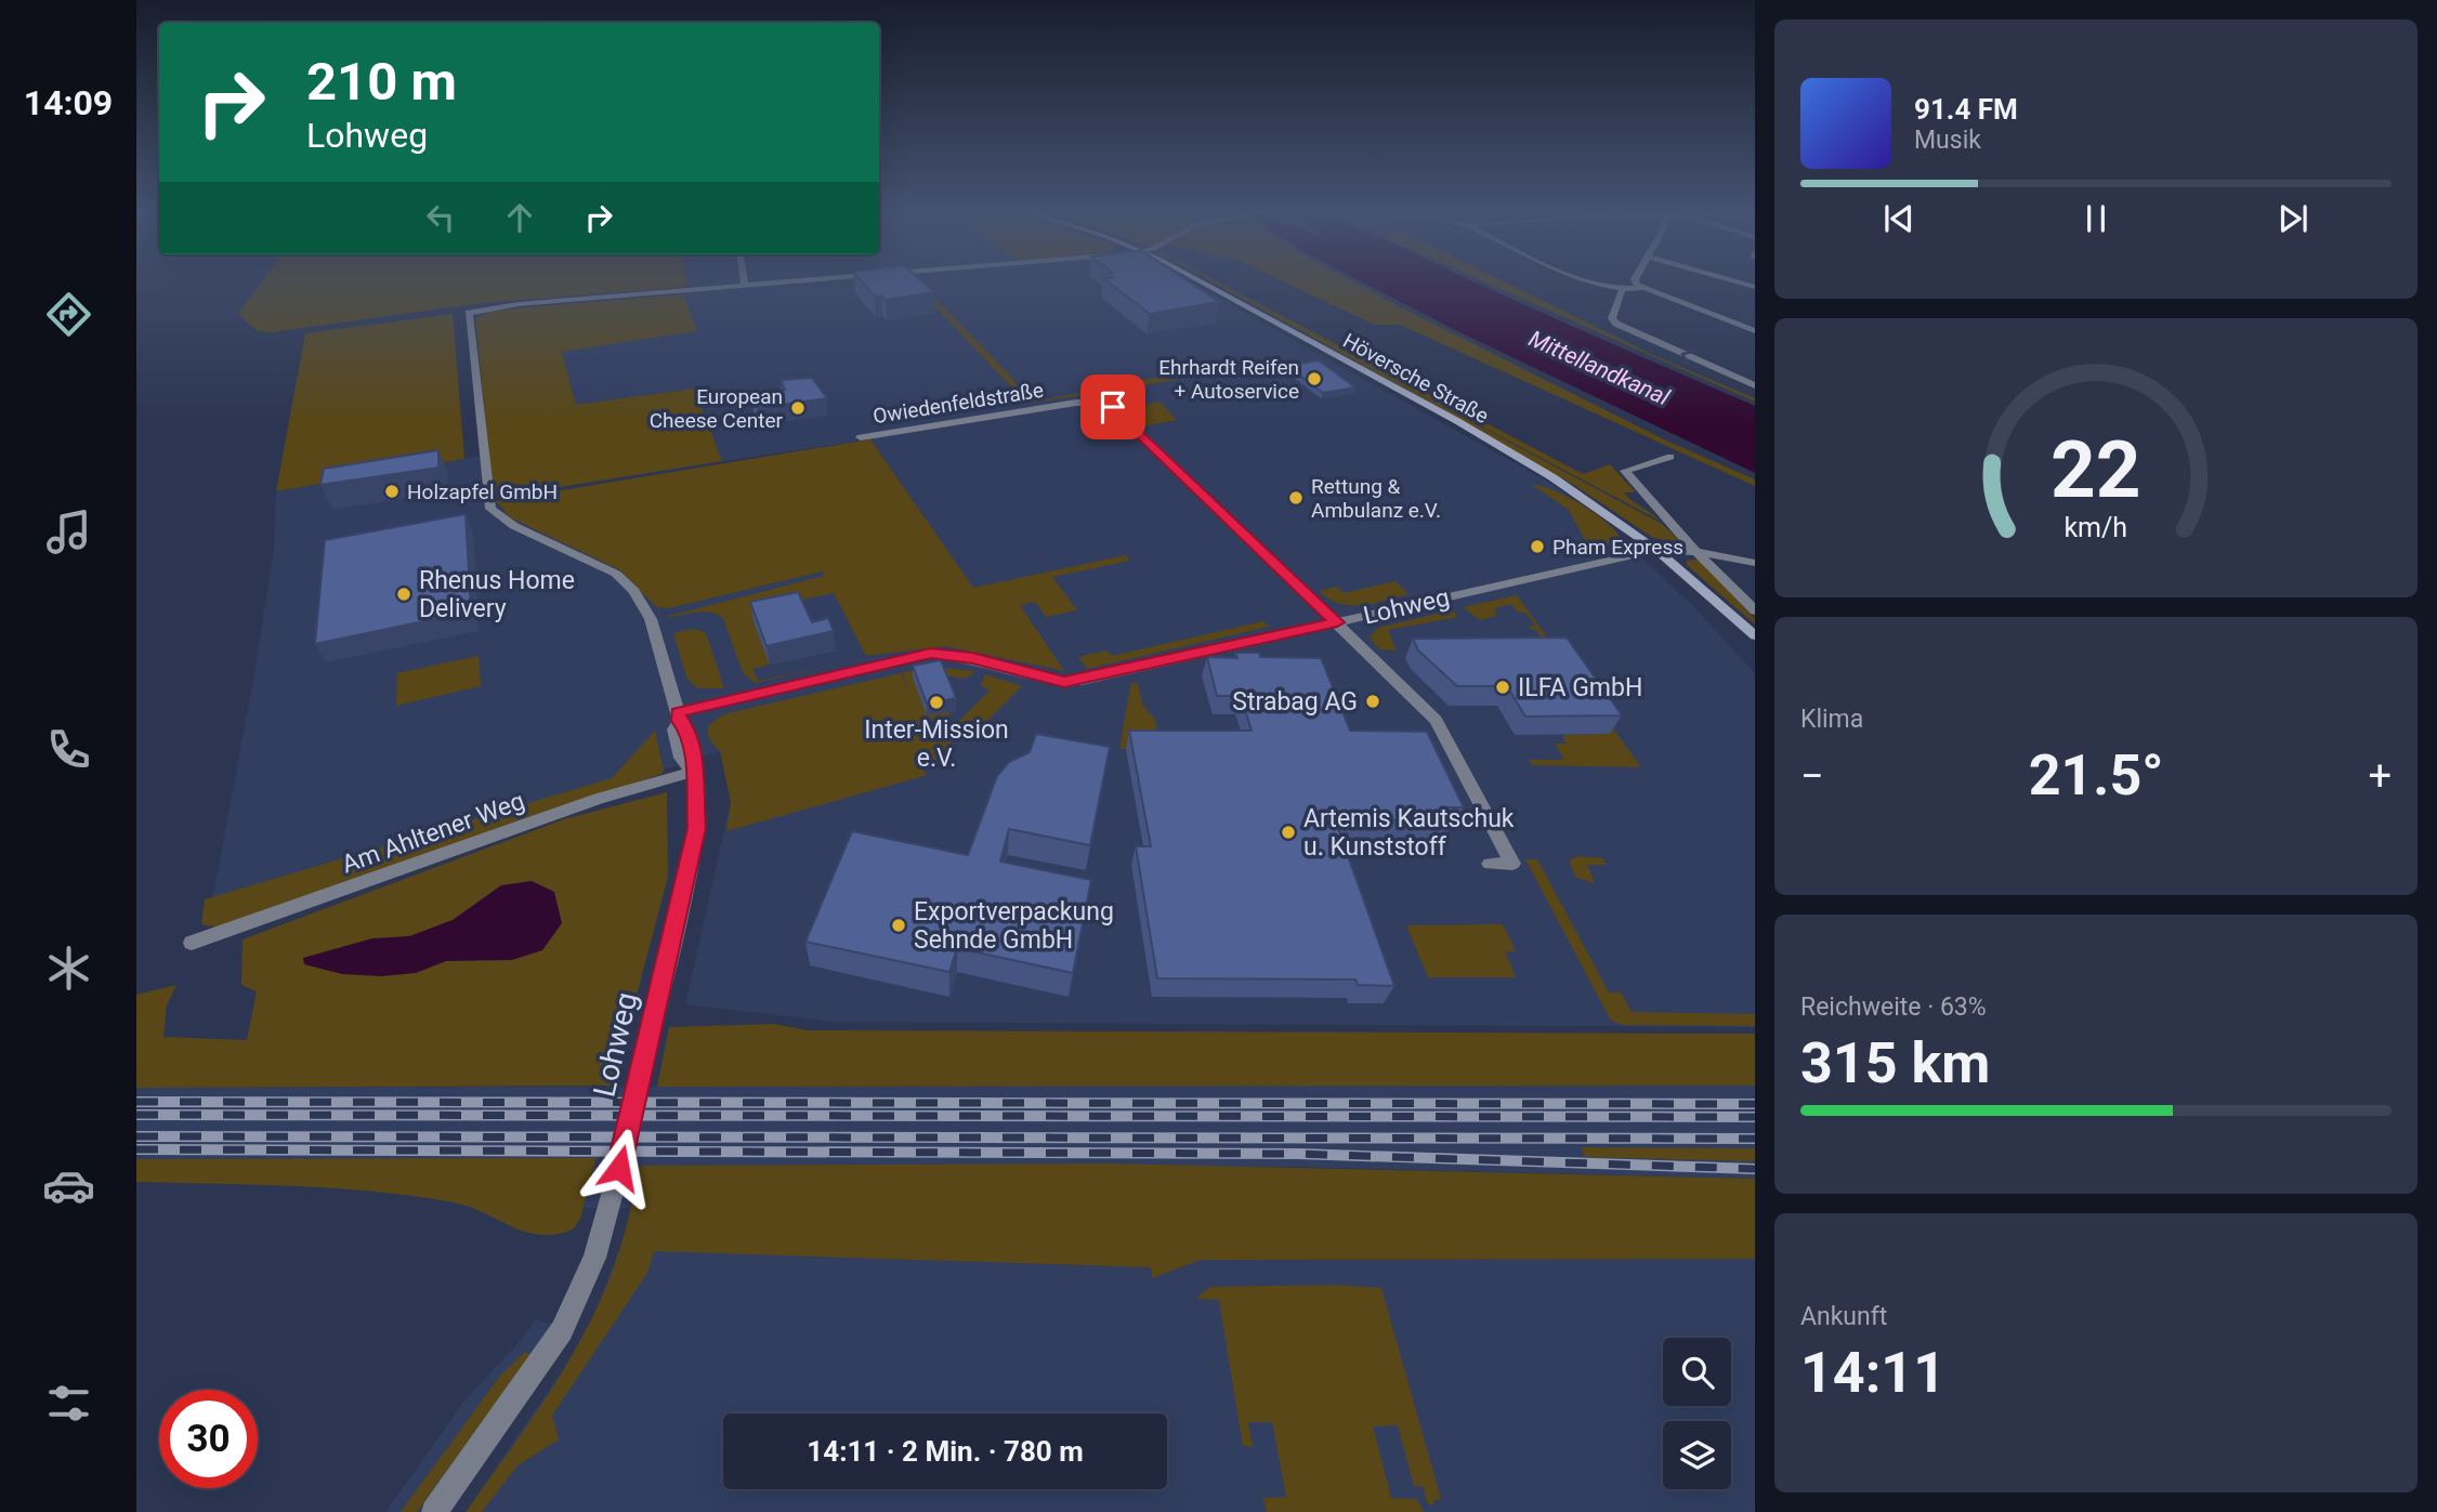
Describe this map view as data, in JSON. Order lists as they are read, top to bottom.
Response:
{
  "streets": {
    "main road": ["Höversche Straße"],
    "street": ["Owiedenfeldstraße", "Lohweg", "Am Ahltener Weg"]
  },
  "crossings": [
    ["Höversche Straße", "Lohweg"],
    ["Owiedenfeldstraße", "Lohweg"],
    ["Lohweg", "Am Ahltener Weg"]
  ],
  "water": ["Mittellandkanal"],
  "places": [
    "Ehrhardt Reifen + Autoservice",
    "European Cheese Center",
    "Holzapfel GmbH",
    "Rettung & Ambulanz e.V.",
    "Pham Express",
    "Rhenus Home Delivery",
    "ILFA GmbH",
    "Strabag AG",
    "Inter-Mission e.V.",
    "Artemis Kautschuk u. Kunststoff",
    "Exportverpackung Sehnde GmbH"
  ],
  "page": {
    "tabs": "14:09",
    "turn": ["210 m", "Lohweg"],
    "song": ["91.4 FM", "Musik"],
    "tile": [
      "Klima",
      ["Reichweite · 63%", "315 km"],
      ["Ankunft", "14:11"]
    ],
    "heat": ["−", "21.5°", "+"],
    "limit": "30",
    "trip": "14:11 · 2 Min. · 780 m",
    "gauge": ["22", "km/h"]
  }
}
